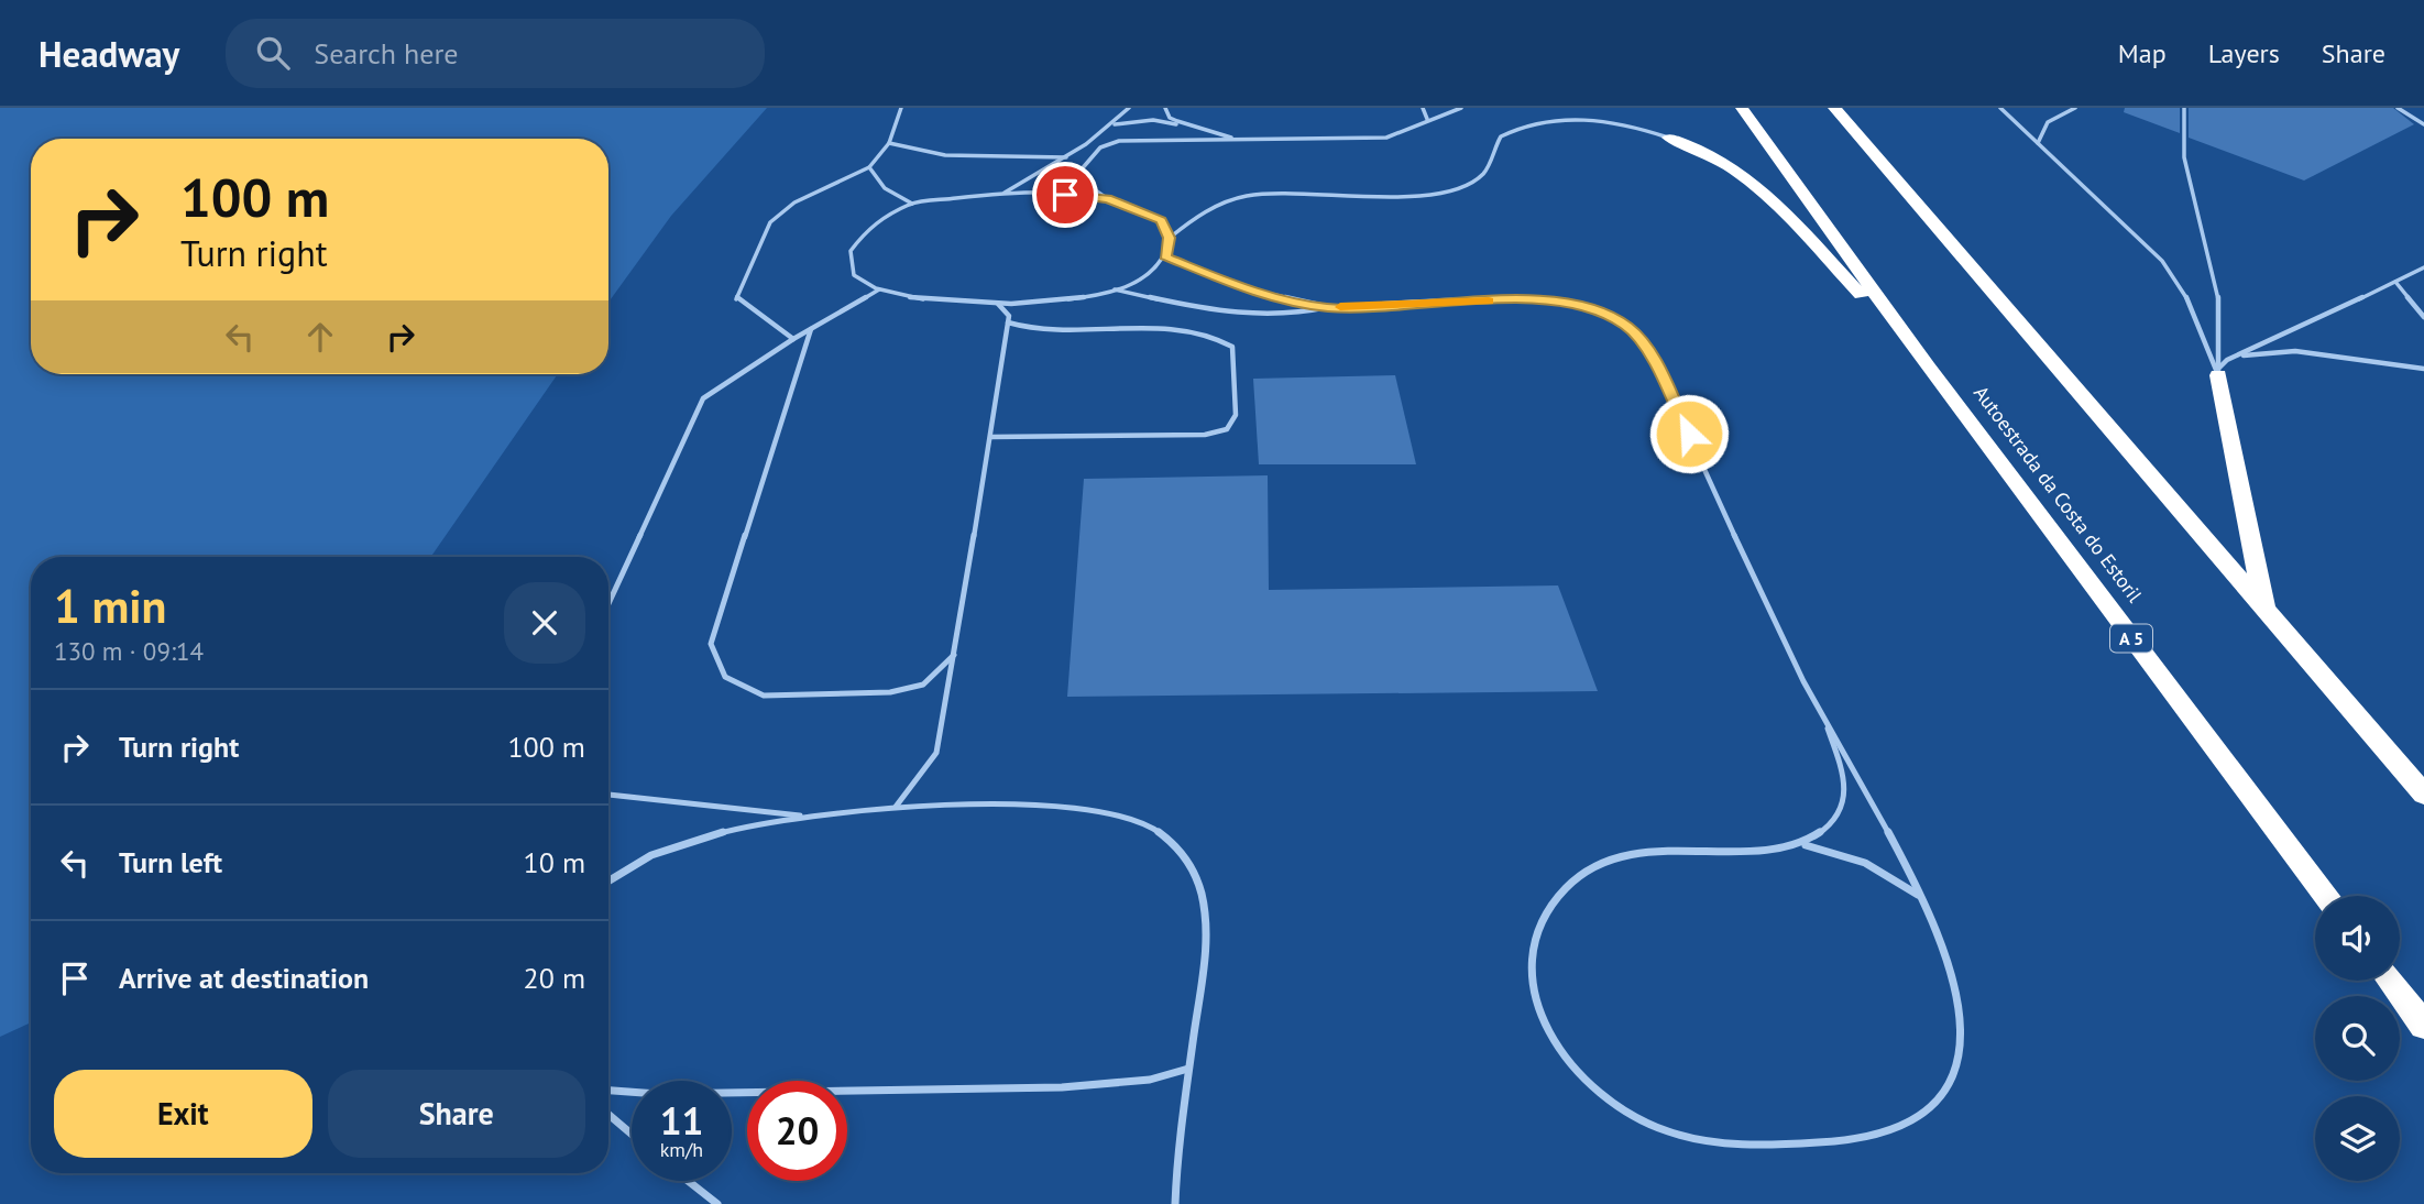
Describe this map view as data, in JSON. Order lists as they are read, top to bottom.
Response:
{
  "streets": {
    "highway": ["Autoestrada da Costa do Estoril", "A 5"]
  },
  "page": {
    "header": "Headway",
    "search": "Search here",
    "nav": ["Map", "Layers", "Share"],
    "turn": ["100 m", "Turn right"],
    "heading": ["1 min", "130 m · 09:14"],
    "list": [
      {
        "name": "Turn right",
        "value": "100 m"
      },
      {
        "name": "Turn left",
        "value": "10 m"
      },
      {
        "name": "Arrive at destination",
        "value": "20 m"
      }
    ],
    "buttons": ["Exit", "Share"],
    "speed": "11 km/h",
    "limit": "20"
  }
}
